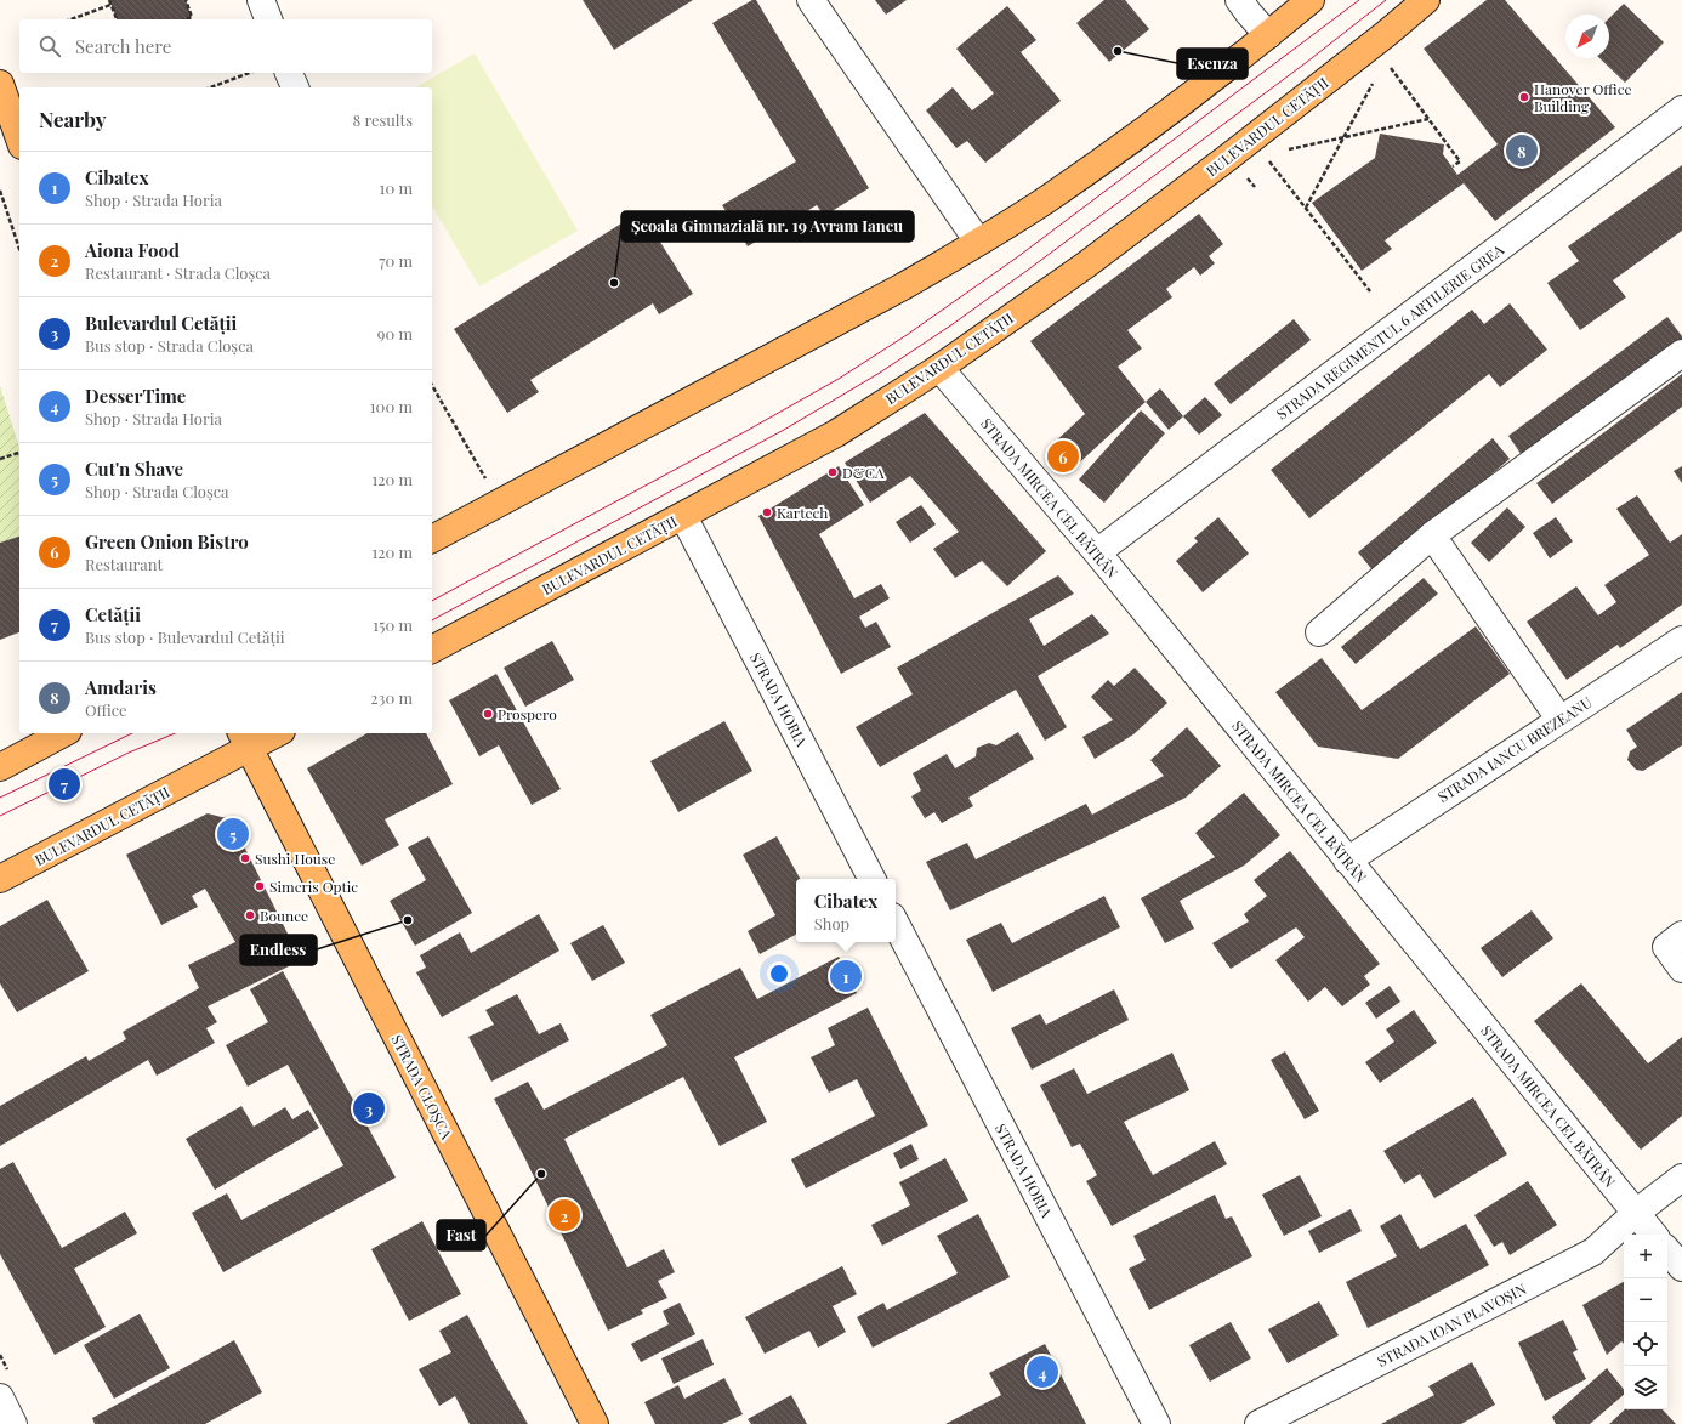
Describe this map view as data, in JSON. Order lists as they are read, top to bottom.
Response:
{
  "streets": {
    "main road": ["BULEVARDUL CETĂȚII", "STRADA CLOȘCA"],
    "street": [
      "STRADA REGIMENTUL 6 ARTILERIE GREA",
      "STRADA MIRCEA CEL BĂTRÂN",
      "STRADA HORIA",
      "STRADA IANCU BREZEANU",
      "STRADA IOAN PLAVOȘIN"
    ]
  },
  "crossings": [
    ["BULEVARDUL CETĂȚII", "STRADA MIRCEA CEL BĂTRÂN"],
    ["BULEVARDUL CETĂȚII", "STRADA HORIA"],
    ["BULEVARDUL CETĂȚII", "STRADA CLOȘCA"],
    ["STRADA REGIMENTUL 6 ARTILERIE GREA", "STRADA MIRCEA CEL BĂTRÂN"],
    ["STRADA MIRCEA CEL BĂTRÂN", "STRADA IANCU BREZEANU"],
    ["STRADA MIRCEA CEL BĂTRÂN", "STRADA IOAN PLAVOȘIN"]
  ],
  "places": [
    "Esenza",
    "Hanover Office Building",
    "Școala Gimnazială nr. 19 Avram Iancu",
    "D&CA",
    "Kartech",
    "Prospero",
    "Sushi House",
    "Simcris Optic",
    "Bounce",
    "Endless",
    "Fast"
  ],
  "north": "bottom left",
  "page": {
    "search": "Search here",
    "heading": ["Nearby", "8 results"],
    "pins": [
      "8",
      "6",
      "7",
      "5",
      "1",
      "3",
      "2",
      "4"
    ],
    "list": [
      {
        "mark": "1",
        "name": "Cibatex",
        "note": "Shop · Strada Horia",
        "value": "10 m"
      },
      {
        "mark": "2",
        "name": "Aiona Food",
        "note": "Restaurant · Strada Cloșca",
        "value": "70 m"
      },
      {
        "mark": "3",
        "name": "Bulevardul Cetății",
        "note": "Bus stop · Strada Cloșca",
        "value": "90 m"
      },
      {
        "mark": "4",
        "name": "DesserTime",
        "note": "Shop · Strada Horia",
        "value": "100 m"
      },
      {
        "mark": "5",
        "name": "Cut'n Shave",
        "note": "Shop · Strada Cloșca",
        "value": "120 m"
      },
      {
        "mark": "6",
        "name": "Green Onion Bistro",
        "note": "Restaurant",
        "value": "120 m"
      },
      {
        "mark": "7",
        "name": "Cetății",
        "note": "Bus stop · Bulevardul Cetății",
        "value": "150 m"
      },
      {
        "mark": "8",
        "name": "Amdaris",
        "note": "Office",
        "value": "230 m"
      }
    ],
    "popup": ["Cibatex", "Shop"],
    "map_buttons": ["+", "−"]
  }
}
